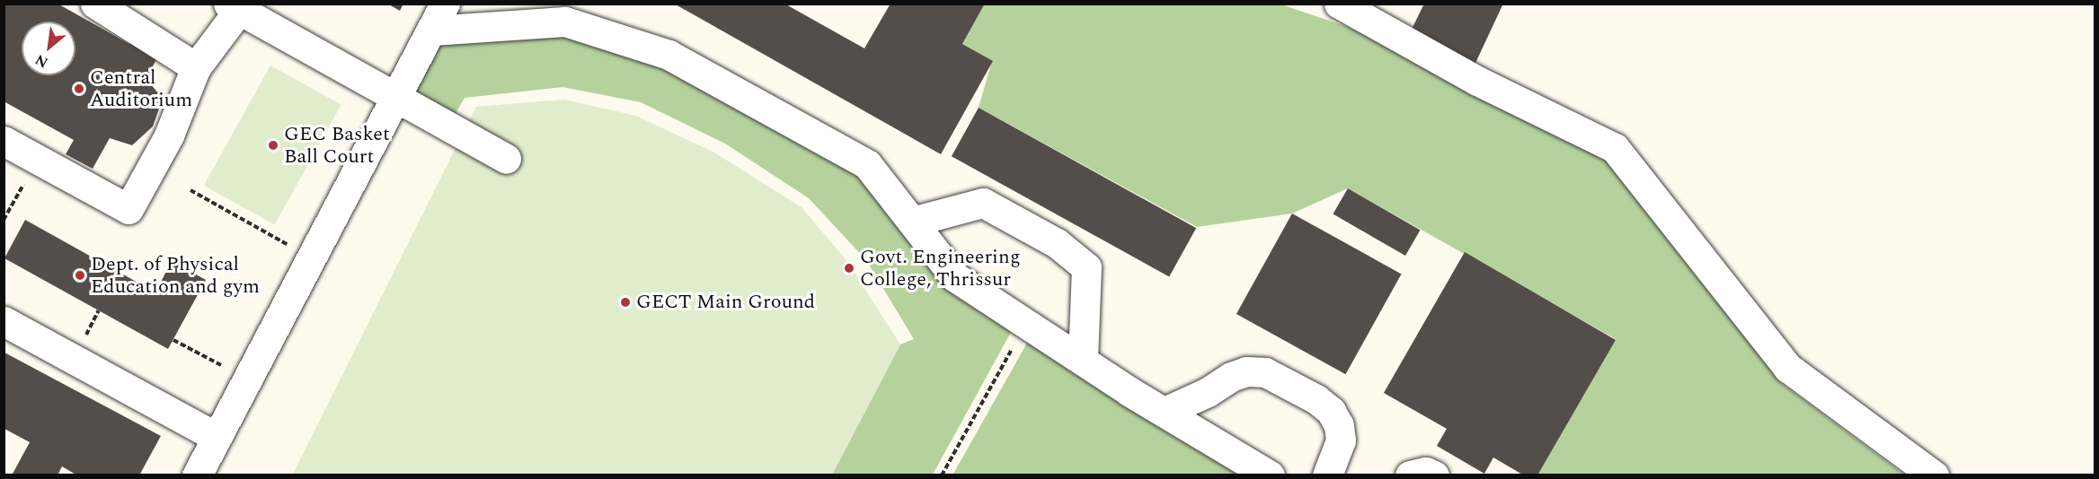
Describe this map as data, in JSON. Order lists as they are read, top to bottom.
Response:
{
  "places": [
    "Central Auditorium",
    "GEC Basket Ball Court",
    "Govt. Engineering College, Thrissur",
    "Dept. of Physical Education and gym",
    "GECT Main Ground"
  ],
  "north": "bottom left"
}
